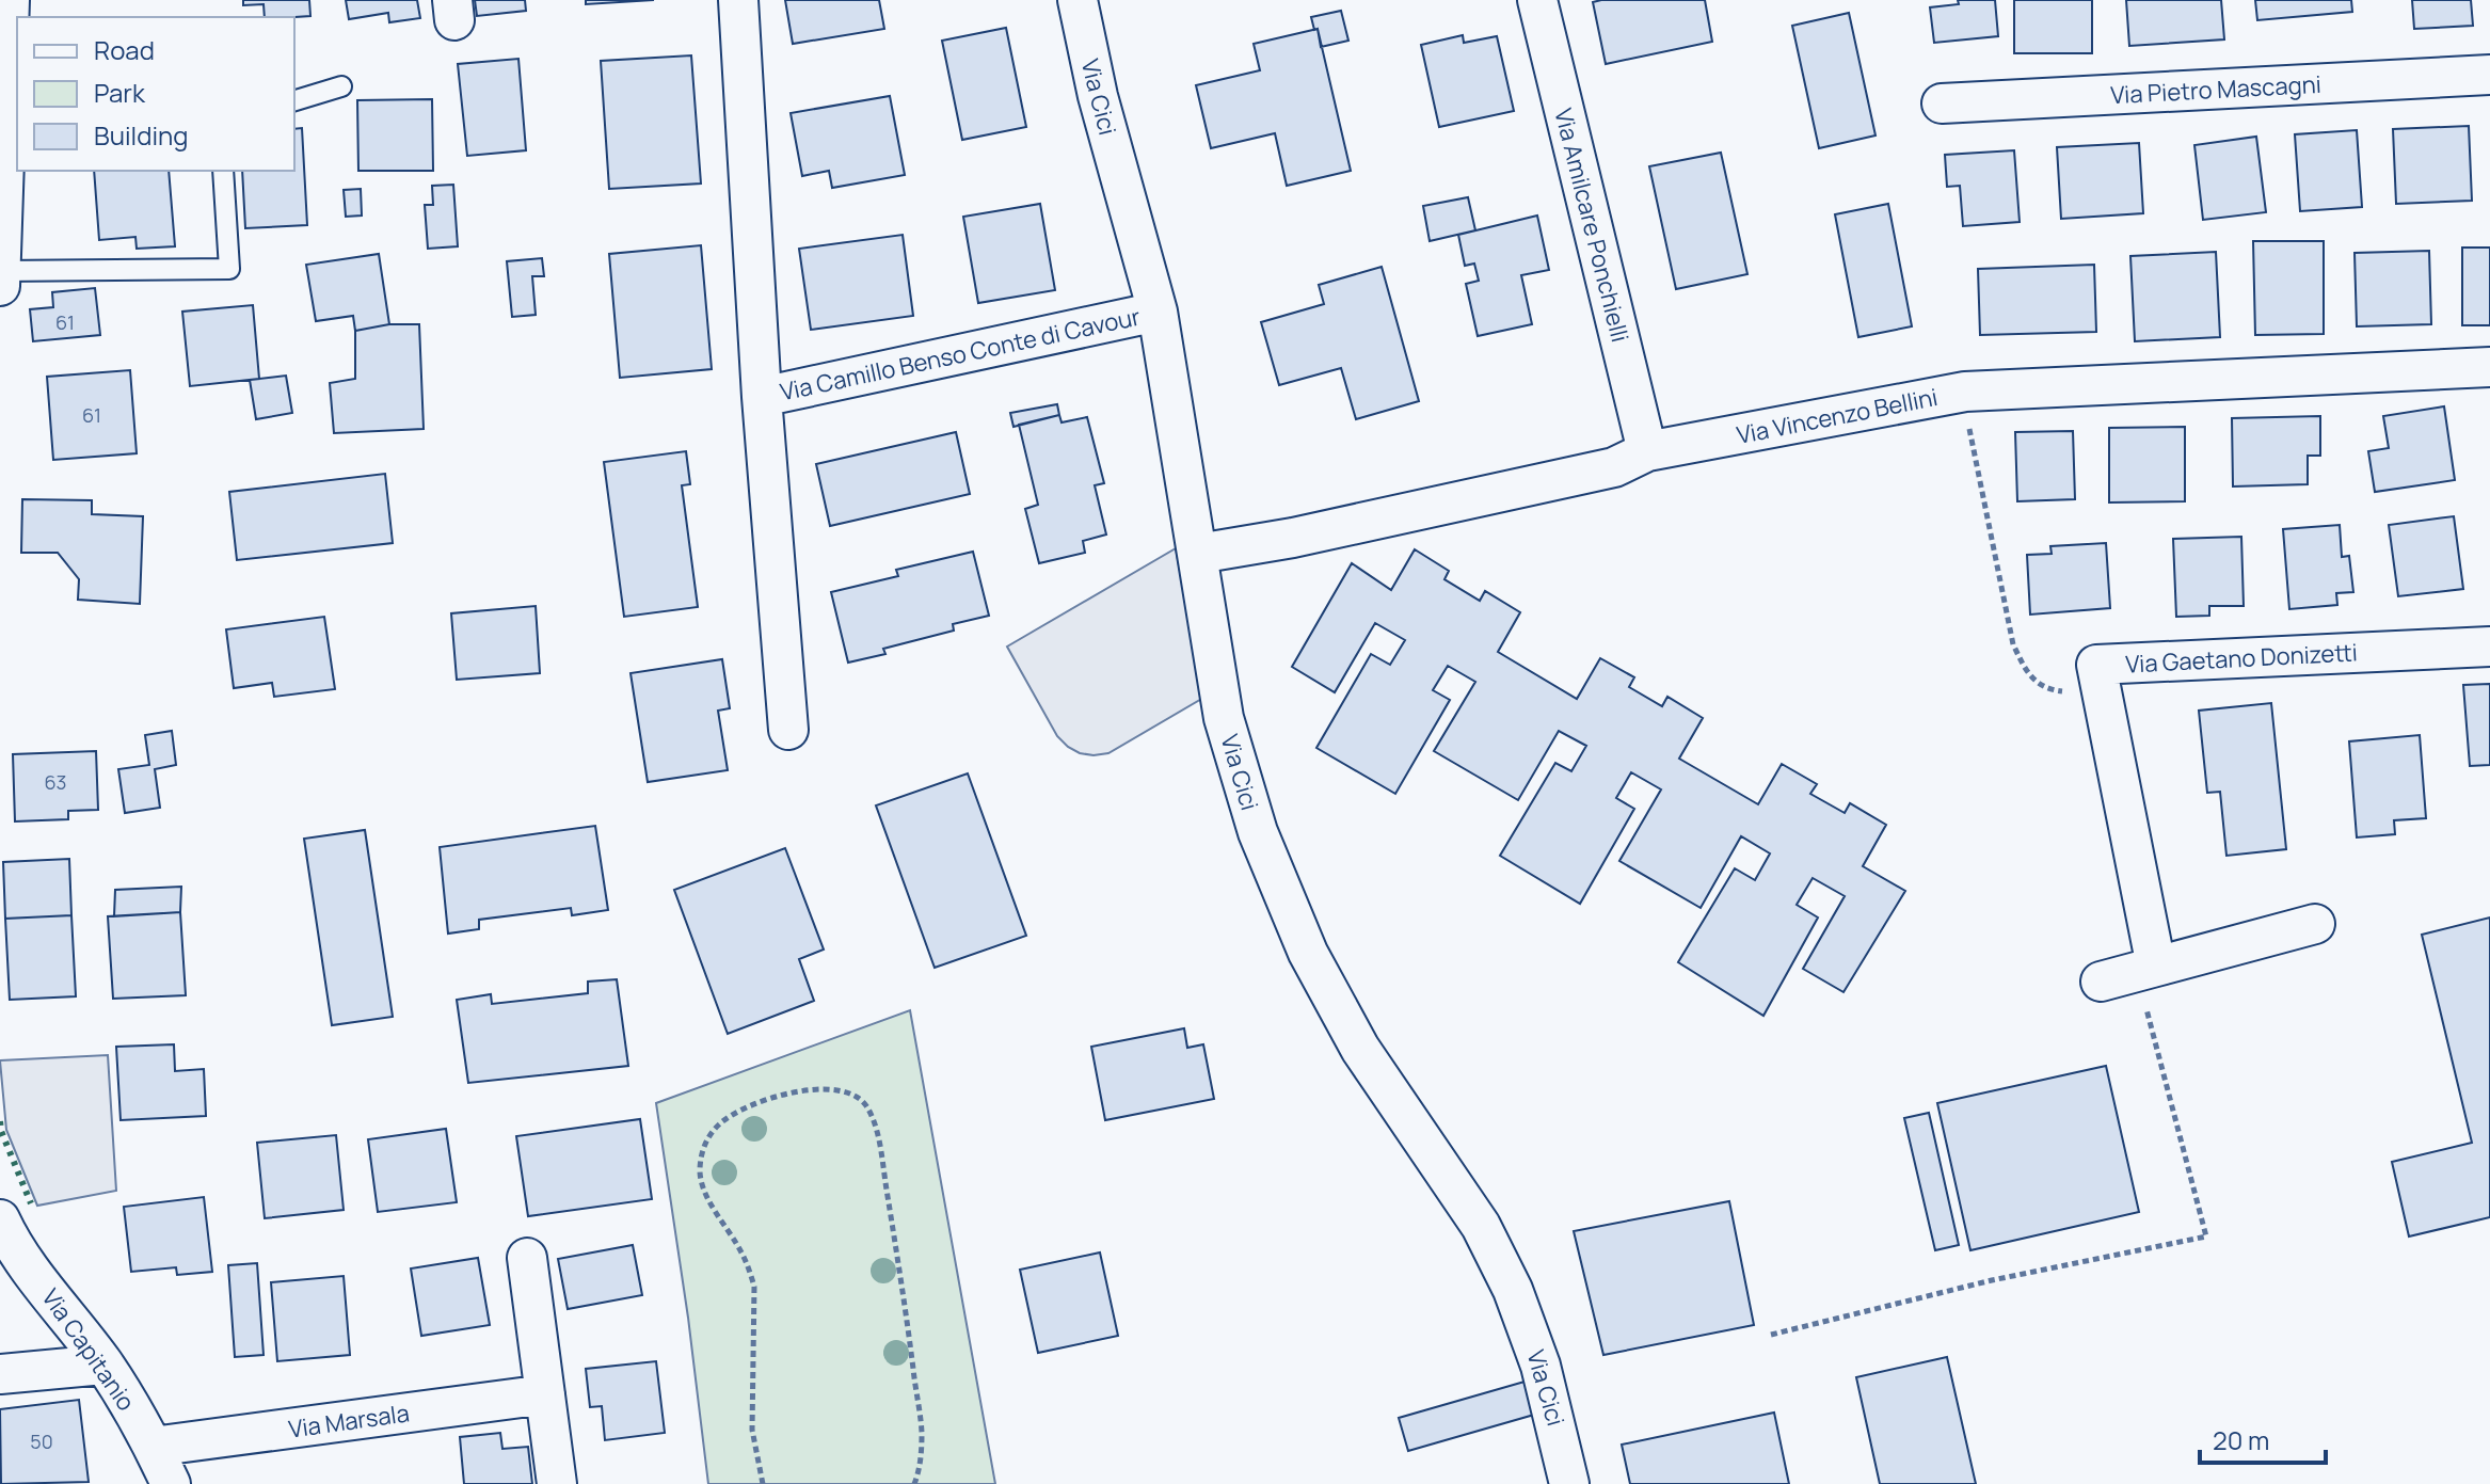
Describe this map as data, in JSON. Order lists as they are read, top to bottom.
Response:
{
  "streets": {
    "street": [
      "Via Pietro Mascagni",
      "Via Cici",
      "Via Amilcare Ponchielli",
      "Via Camillo Benso Conte di Cavour",
      "Via Vincenzo Bellini",
      "Via Gaetano Donizetti",
      "Via Capitanio",
      "Via Marsala"
    ]
  },
  "crossings": [
    ["Via Cici", "Via Camillo Benso Conte di Cavour"],
    ["Via Cici", "Via Vincenzo Bellini"],
    ["Via Amilcare Ponchielli", "Via Vincenzo Bellini"],
    ["Via Capitanio", "Via Marsala"]
  ],
  "house_numbers": [
    "61",
    "61",
    "63",
    "50"
  ],
  "legend": ["Road", "Park", "Building"],
  "scale_bar": "20 m"
}
